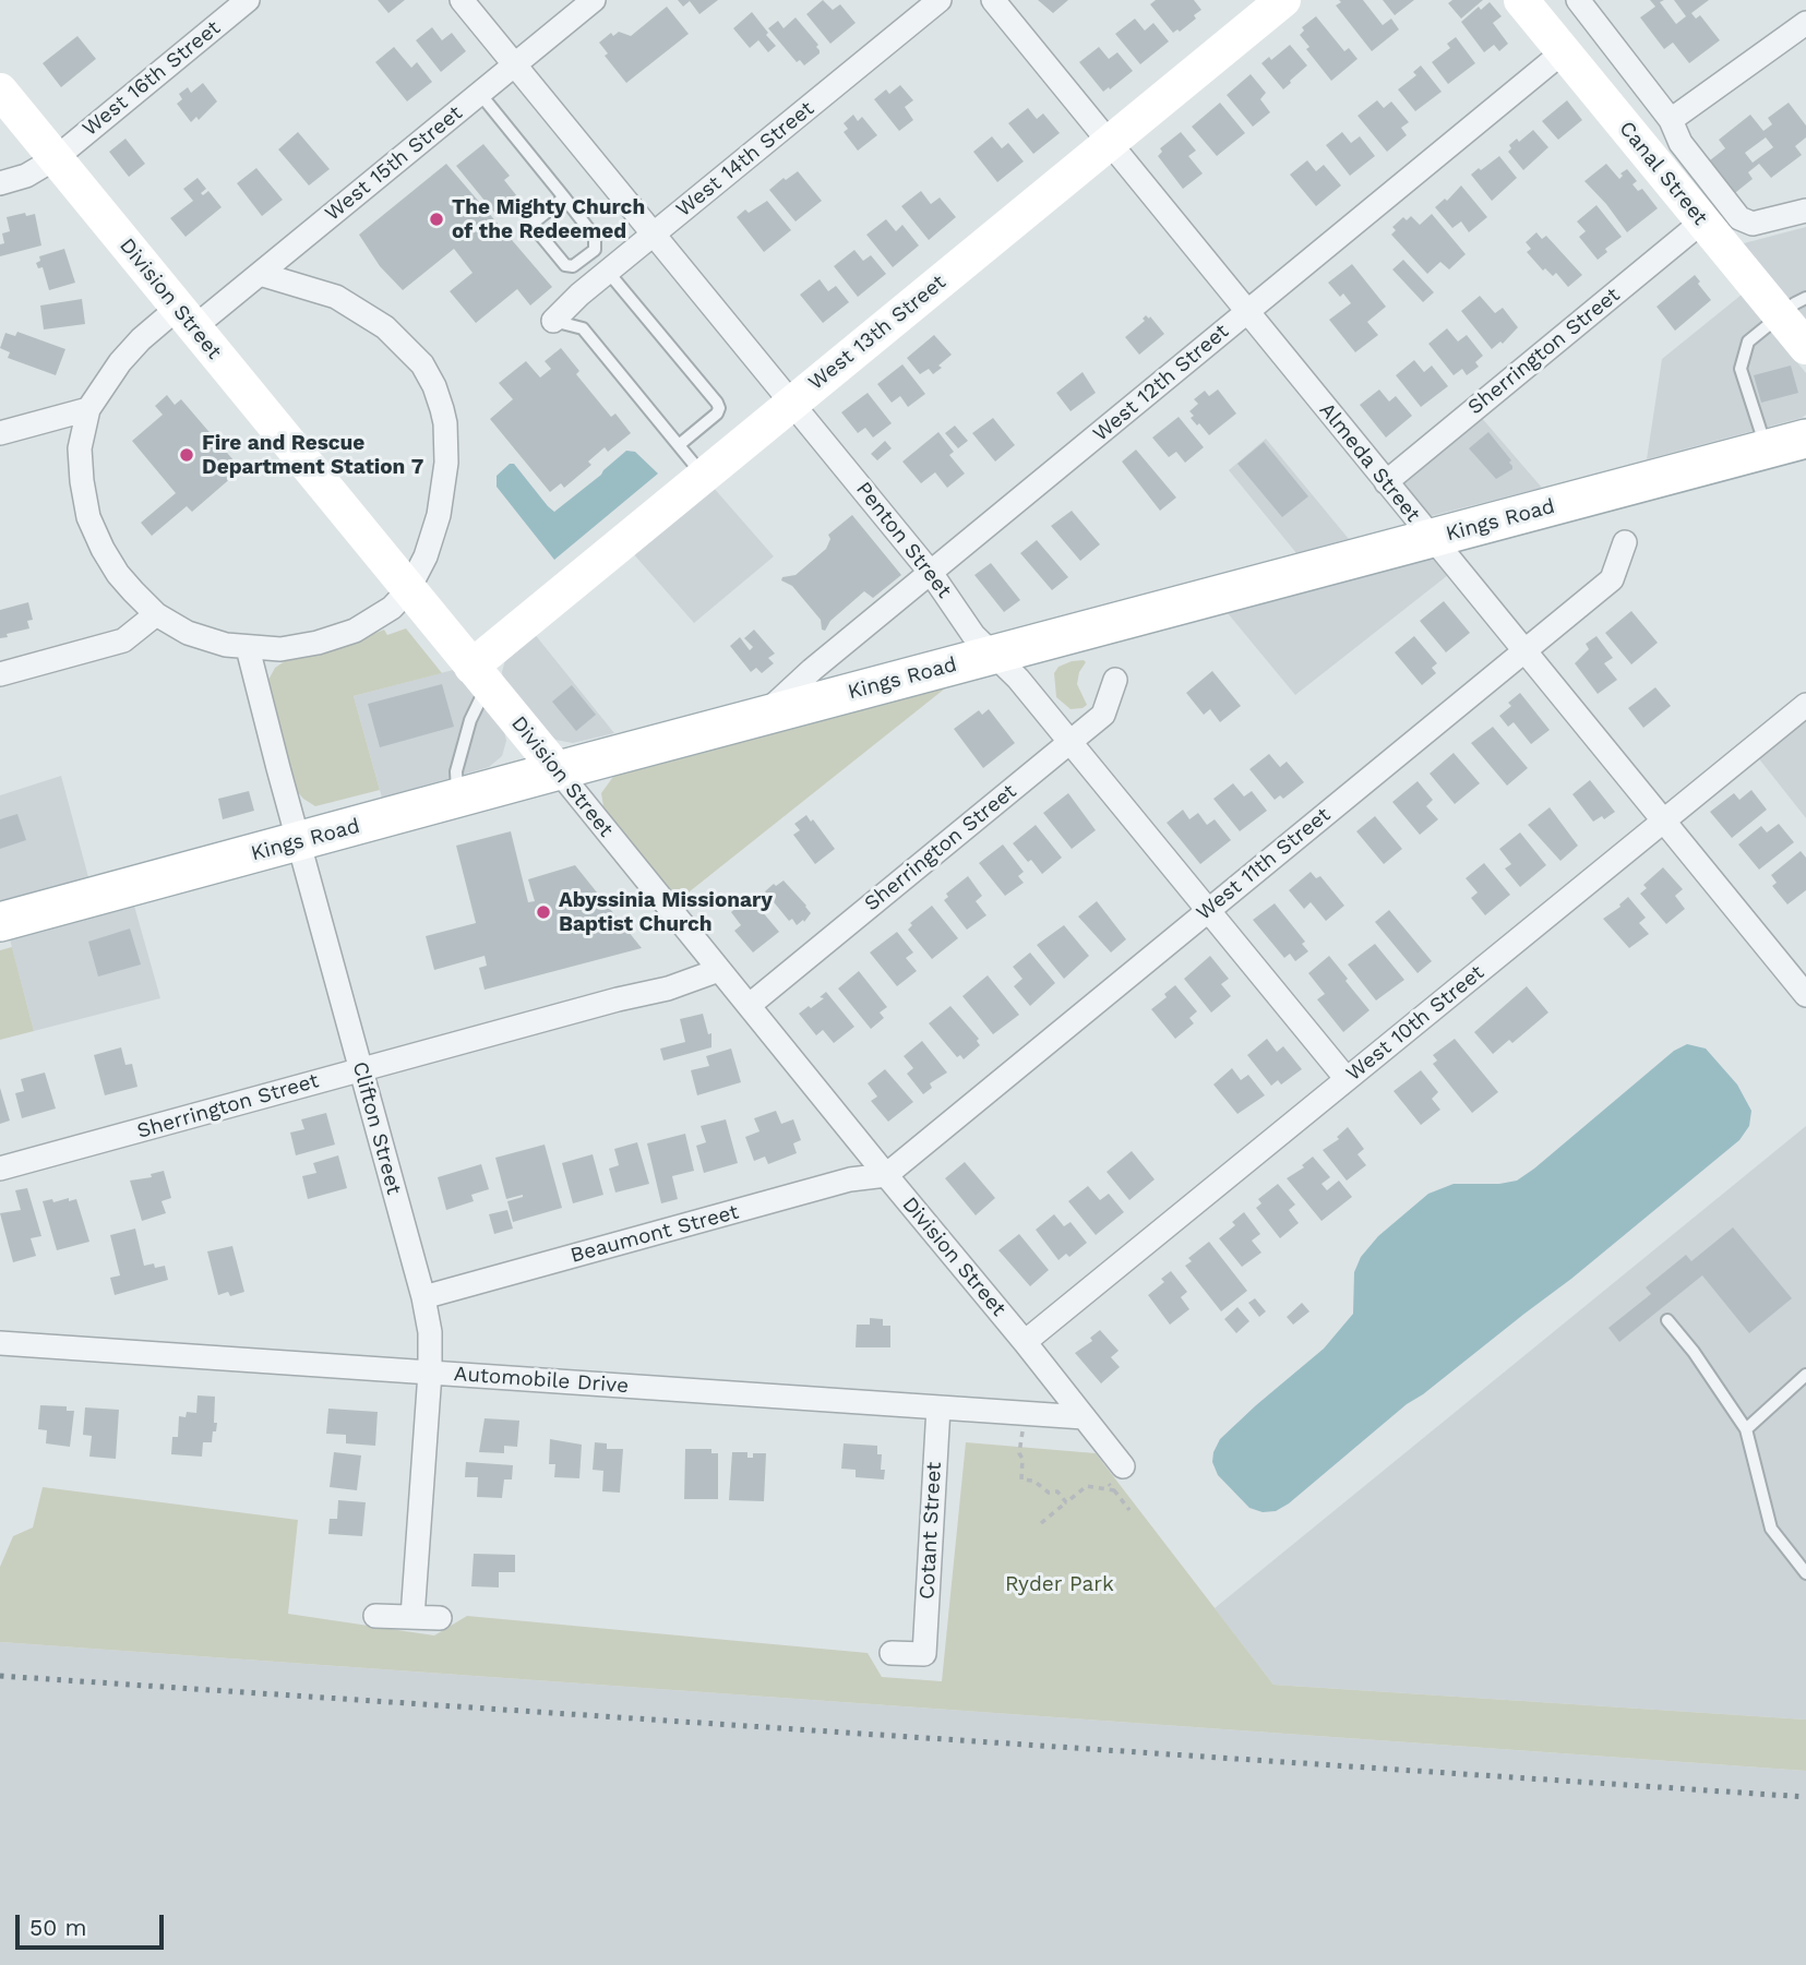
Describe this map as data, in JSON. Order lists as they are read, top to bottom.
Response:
{
  "streets": {
    "main road": ["Kings Road"],
    "street": [
      "West 16th Street",
      "West 14th Street",
      "West 15th Street",
      "Canal Street",
      "Division Street",
      "West 13th Street",
      "Sherrington Street",
      "West 12th Street",
      "Almeda Street",
      "Penton Street",
      "West 11th Street",
      "West 10th Street",
      "Clifton Street",
      "Beaumont Street",
      "Automobile Drive",
      "Cotant Street"
    ]
  },
  "crossings": [
    ["West 16th Street", "Division Street"],
    ["West 14th Street", "Penton Street"],
    ["West 15th Street", "Division Street"],
    ["West 15th Street", "Penton Street"],
    ["Canal Street", "Sherrington Street"],
    ["Canal Street", "West 12th Street"],
    ["Division Street", "West 13th Street"],
    ["Division Street", "Sherrington Street"],
    ["Division Street", "Kings Road"],
    ["Division Street", "West 11th Street"],
    ["Division Street", "West 10th Street"],
    ["Division Street", "Beaumont Street"],
    ["Division Street", "Automobile Drive"],
    ["West 13th Street", "Almeda Street"],
    ["West 13th Street", "Penton Street"],
    ["Sherrington Street", "Almeda Street"],
    ["Sherrington Street", "Penton Street"],
    ["Sherrington Street", "Clifton Street"],
    ["West 12th Street", "Almeda Street"],
    ["West 12th Street", "Kings Road"],
    ["West 12th Street", "Penton Street"],
    ["Almeda Street", "Kings Road"],
    ["Almeda Street", "West 11th Street"],
    ["Almeda Street", "West 10th Street"],
    ["Kings Road", "Penton Street"],
    ["Kings Road", "Clifton Street"],
    ["Penton Street", "West 11th Street"],
    ["Penton Street", "West 10th Street"],
    ["West 11th Street", "Beaumont Street"],
    ["Clifton Street", "Beaumont Street"],
    ["Clifton Street", "Automobile Drive"],
    ["Automobile Drive", "Cotant Street"]
  ],
  "parks": ["Ryder Park"],
  "places": ["The Mighty Church of the Redeemed", "Fire and Rescue Department Station 7", "Abyssinia Missionary Baptist Church"],
  "scale_bar": "50 m"
}
